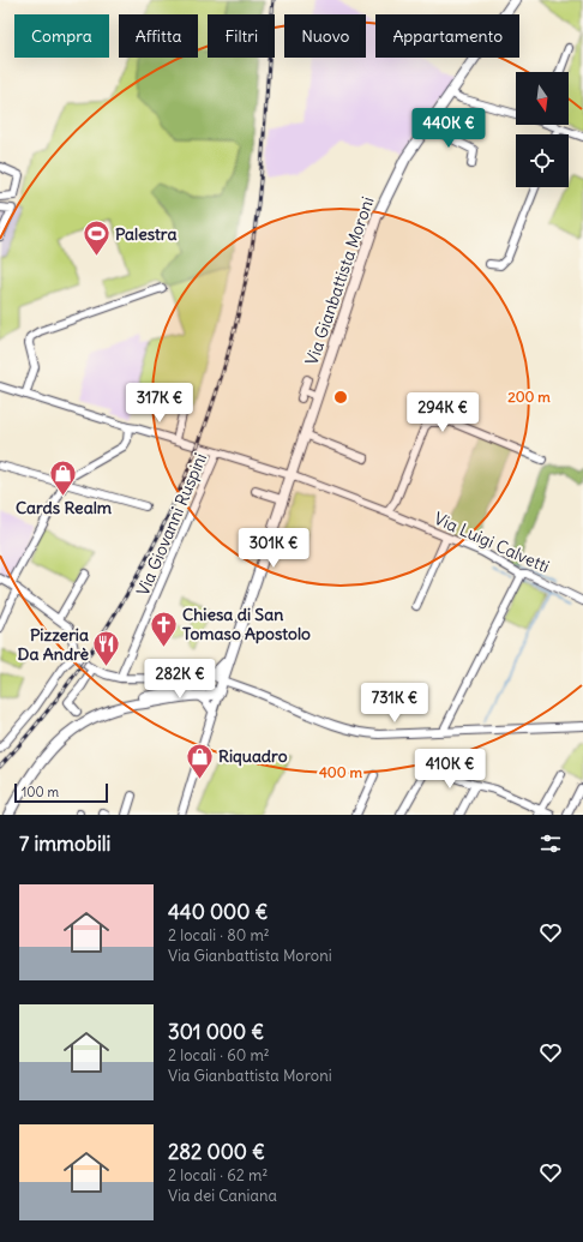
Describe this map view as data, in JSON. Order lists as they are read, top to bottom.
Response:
{
  "streets": {
    "main road": ["Via Gianbattista Moroni"],
    "street": ["Via Giovanni Ruspini", "Via Luigi Calvetti"]
  },
  "crossings": [
    ["Via Gianbattista Moroni", "Via Giovanni Ruspini"],
    ["Via Gianbattista Moroni", "Via Luigi Calvetti"],
    ["Via Giovanni Ruspini", "Via Luigi Calvetti"]
  ],
  "places": {
    "sports": ["Palestra"],
    "shop": ["Cards Realm", "Riquadro"],
    "church": ["Chiesa di San Tomaso Apostolo"],
    "restaurant": ["Pizzeria Da Andrè"]
  },
  "scale_bar": "100 m",
  "north": "bottom",
  "page": {
    "chip": [
      "Compra",
      "Affitta",
      "Filtri",
      "Nuovo",
      "Appartamento"
    ],
    "price": [
      "440K €",
      "317K €",
      "294K €",
      "301K €",
      "282K €",
      "731K €",
      "410K €"
    ],
    "scale": "100 m",
    "heading": "7 immobili",
    "list": [
      {
        "name": "440 000 €",
        "note": "2 locali · 80 m² · Via Gianbattista Moroni"
      },
      {
        "name": "301 000 €",
        "note": "2 locali · 60 m² · Via Gianbattista Moroni"
      },
      {
        "name": "282 000 €",
        "note": "2 locali · 62 m² · Via dei Caniana"
      }
    ]
  },
  "rings": ["200 m", "400 m"]
}
